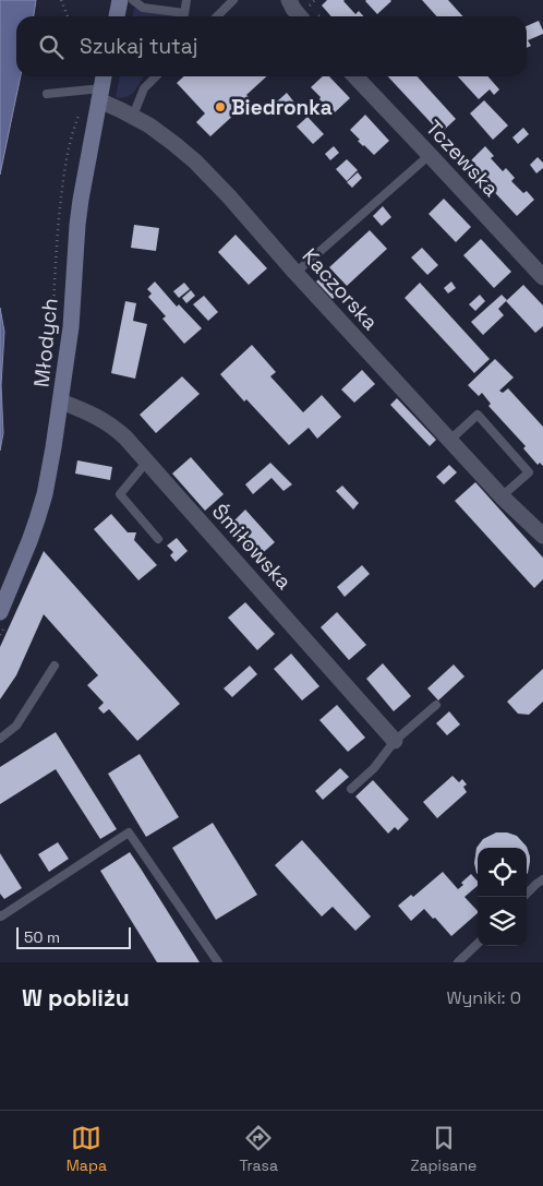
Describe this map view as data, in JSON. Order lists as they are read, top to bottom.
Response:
{
  "streets": {
    "street": [
      "Tczewska",
      "Kaczorska",
      "Młodych",
      "Śmiłowska"
    ]
  },
  "crossings": [
    ["Kaczorska", "Młodych"],
    ["Młodych", "Śmiłowska"]
  ],
  "places": ["Biedronka"],
  "scale_bar": "50 m",
  "page": {
    "search": "Szukaj tutaj",
    "scale": "50 m",
    "heading": ["W pobliżu", "Wyniki: 0"],
    "nav": ["Mapa", "Trasa", "Zapisane"]
  }
}
